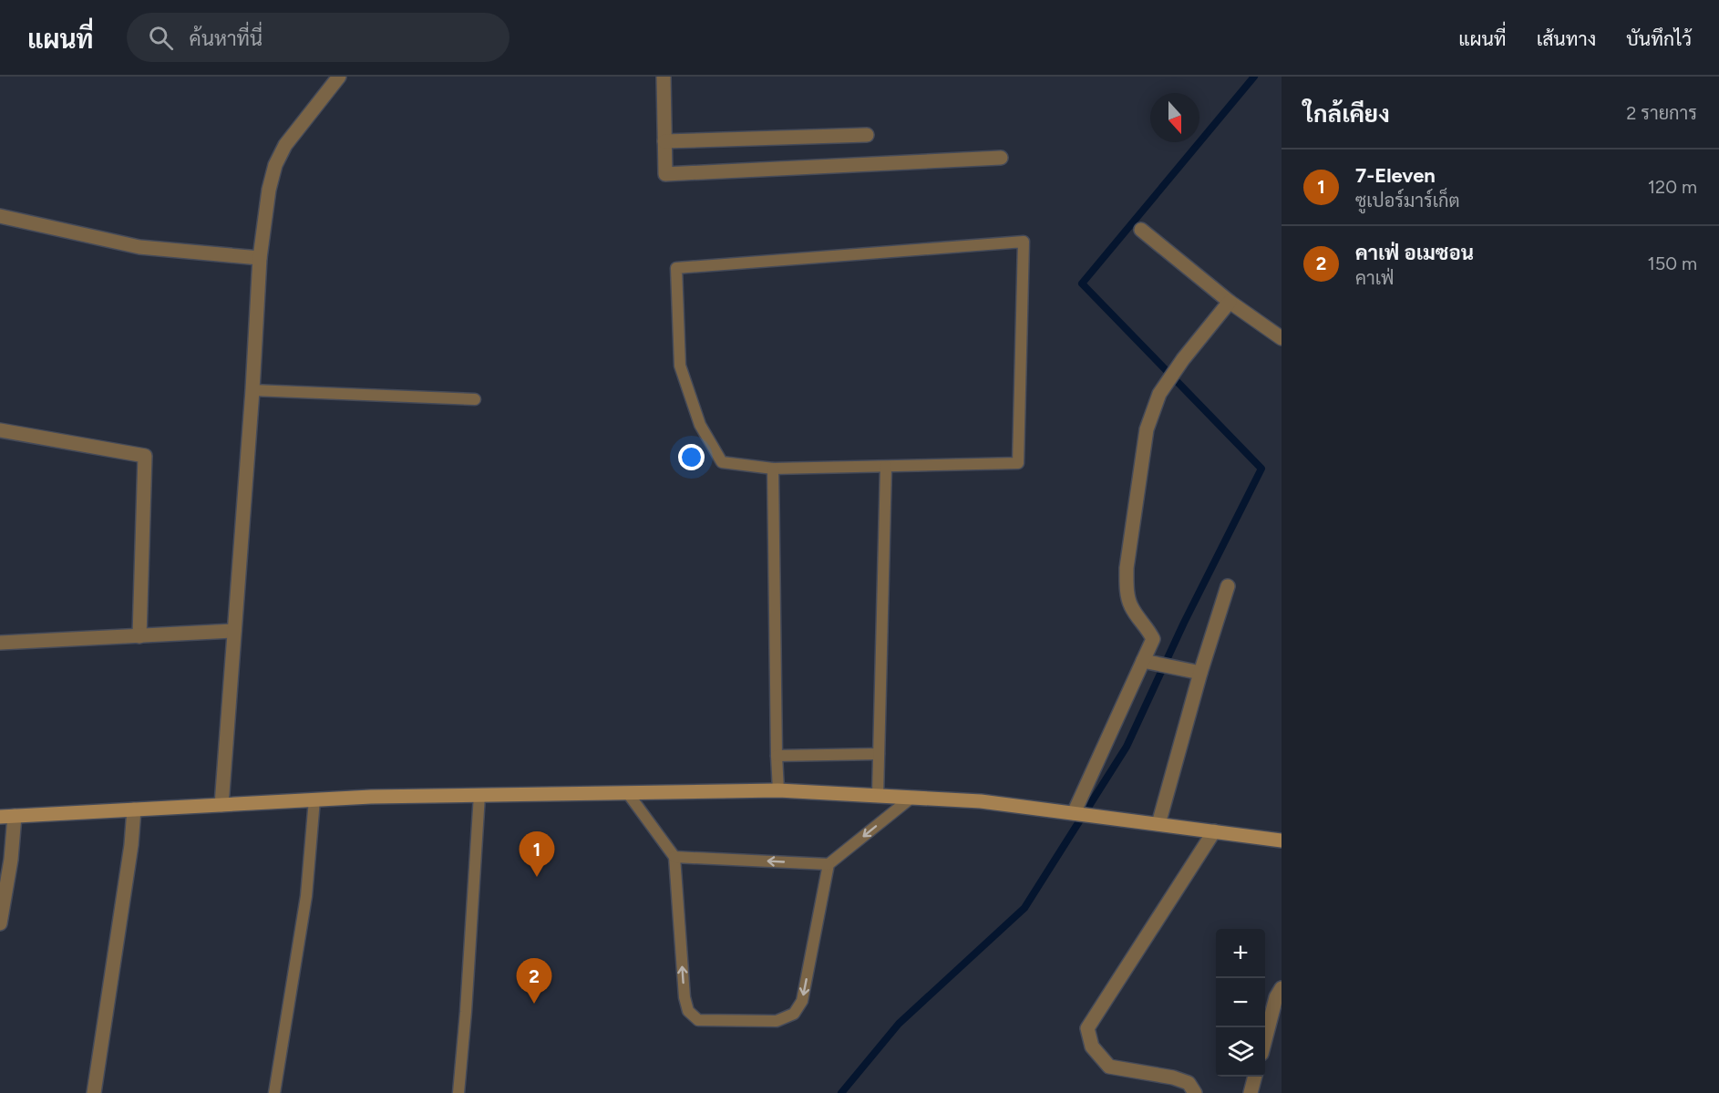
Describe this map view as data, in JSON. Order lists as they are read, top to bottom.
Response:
{
  "north": "bottom",
  "page": {
    "header": "แผนที่",
    "search": "ค้นหาที่นี่",
    "nav": ["แผนที่", "เส้นทาง", "บันทึกไว้"],
    "heading": ["ใกล้เคียง", "2 รายการ"],
    "list": [
      {
        "mark": "1",
        "name": "7-Eleven",
        "note": "ซูเปอร์มาร์เก็ต",
        "value": "120 m"
      },
      {
        "mark": "2",
        "name": "คาเฟ่ อเมซอน",
        "note": "คาเฟ่",
        "value": "150 m"
      }
    ],
    "pins": ["1", "2"],
    "map_buttons": ["+", "−"]
  }
}
